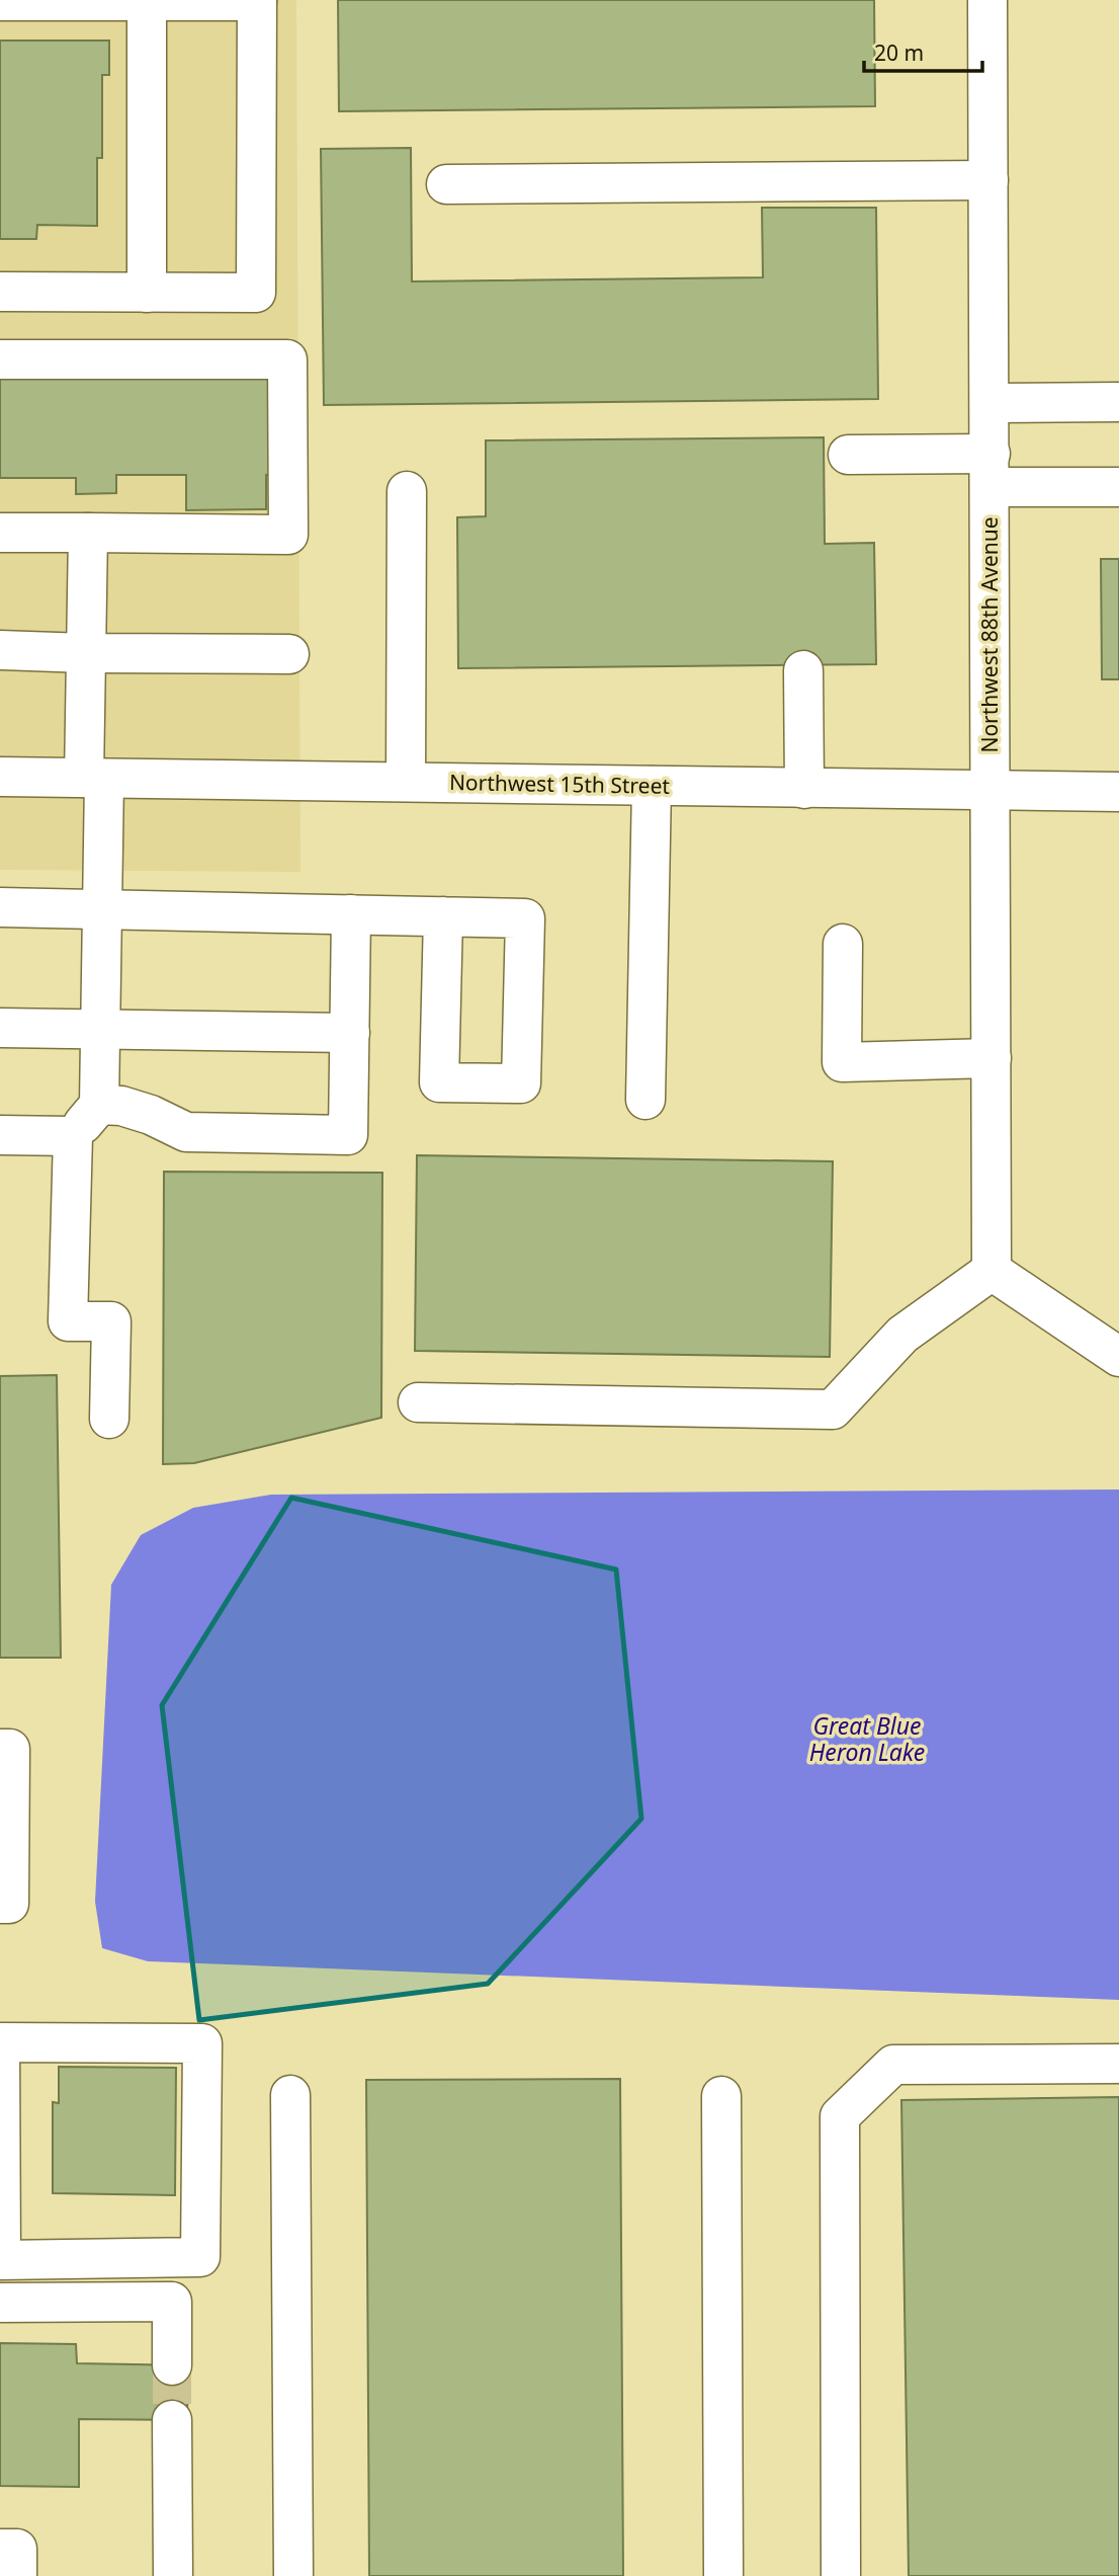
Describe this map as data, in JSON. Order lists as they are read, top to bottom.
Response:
{
  "streets": {
    "street": ["Northwest 88th Avenue", "Northwest 15th Street"]
  },
  "crossings": [
    ["Northwest 88th Avenue", "Northwest 15th Street"]
  ],
  "water": ["Great Blue Heron Lake"],
  "scale_bar": "20 m"
}
